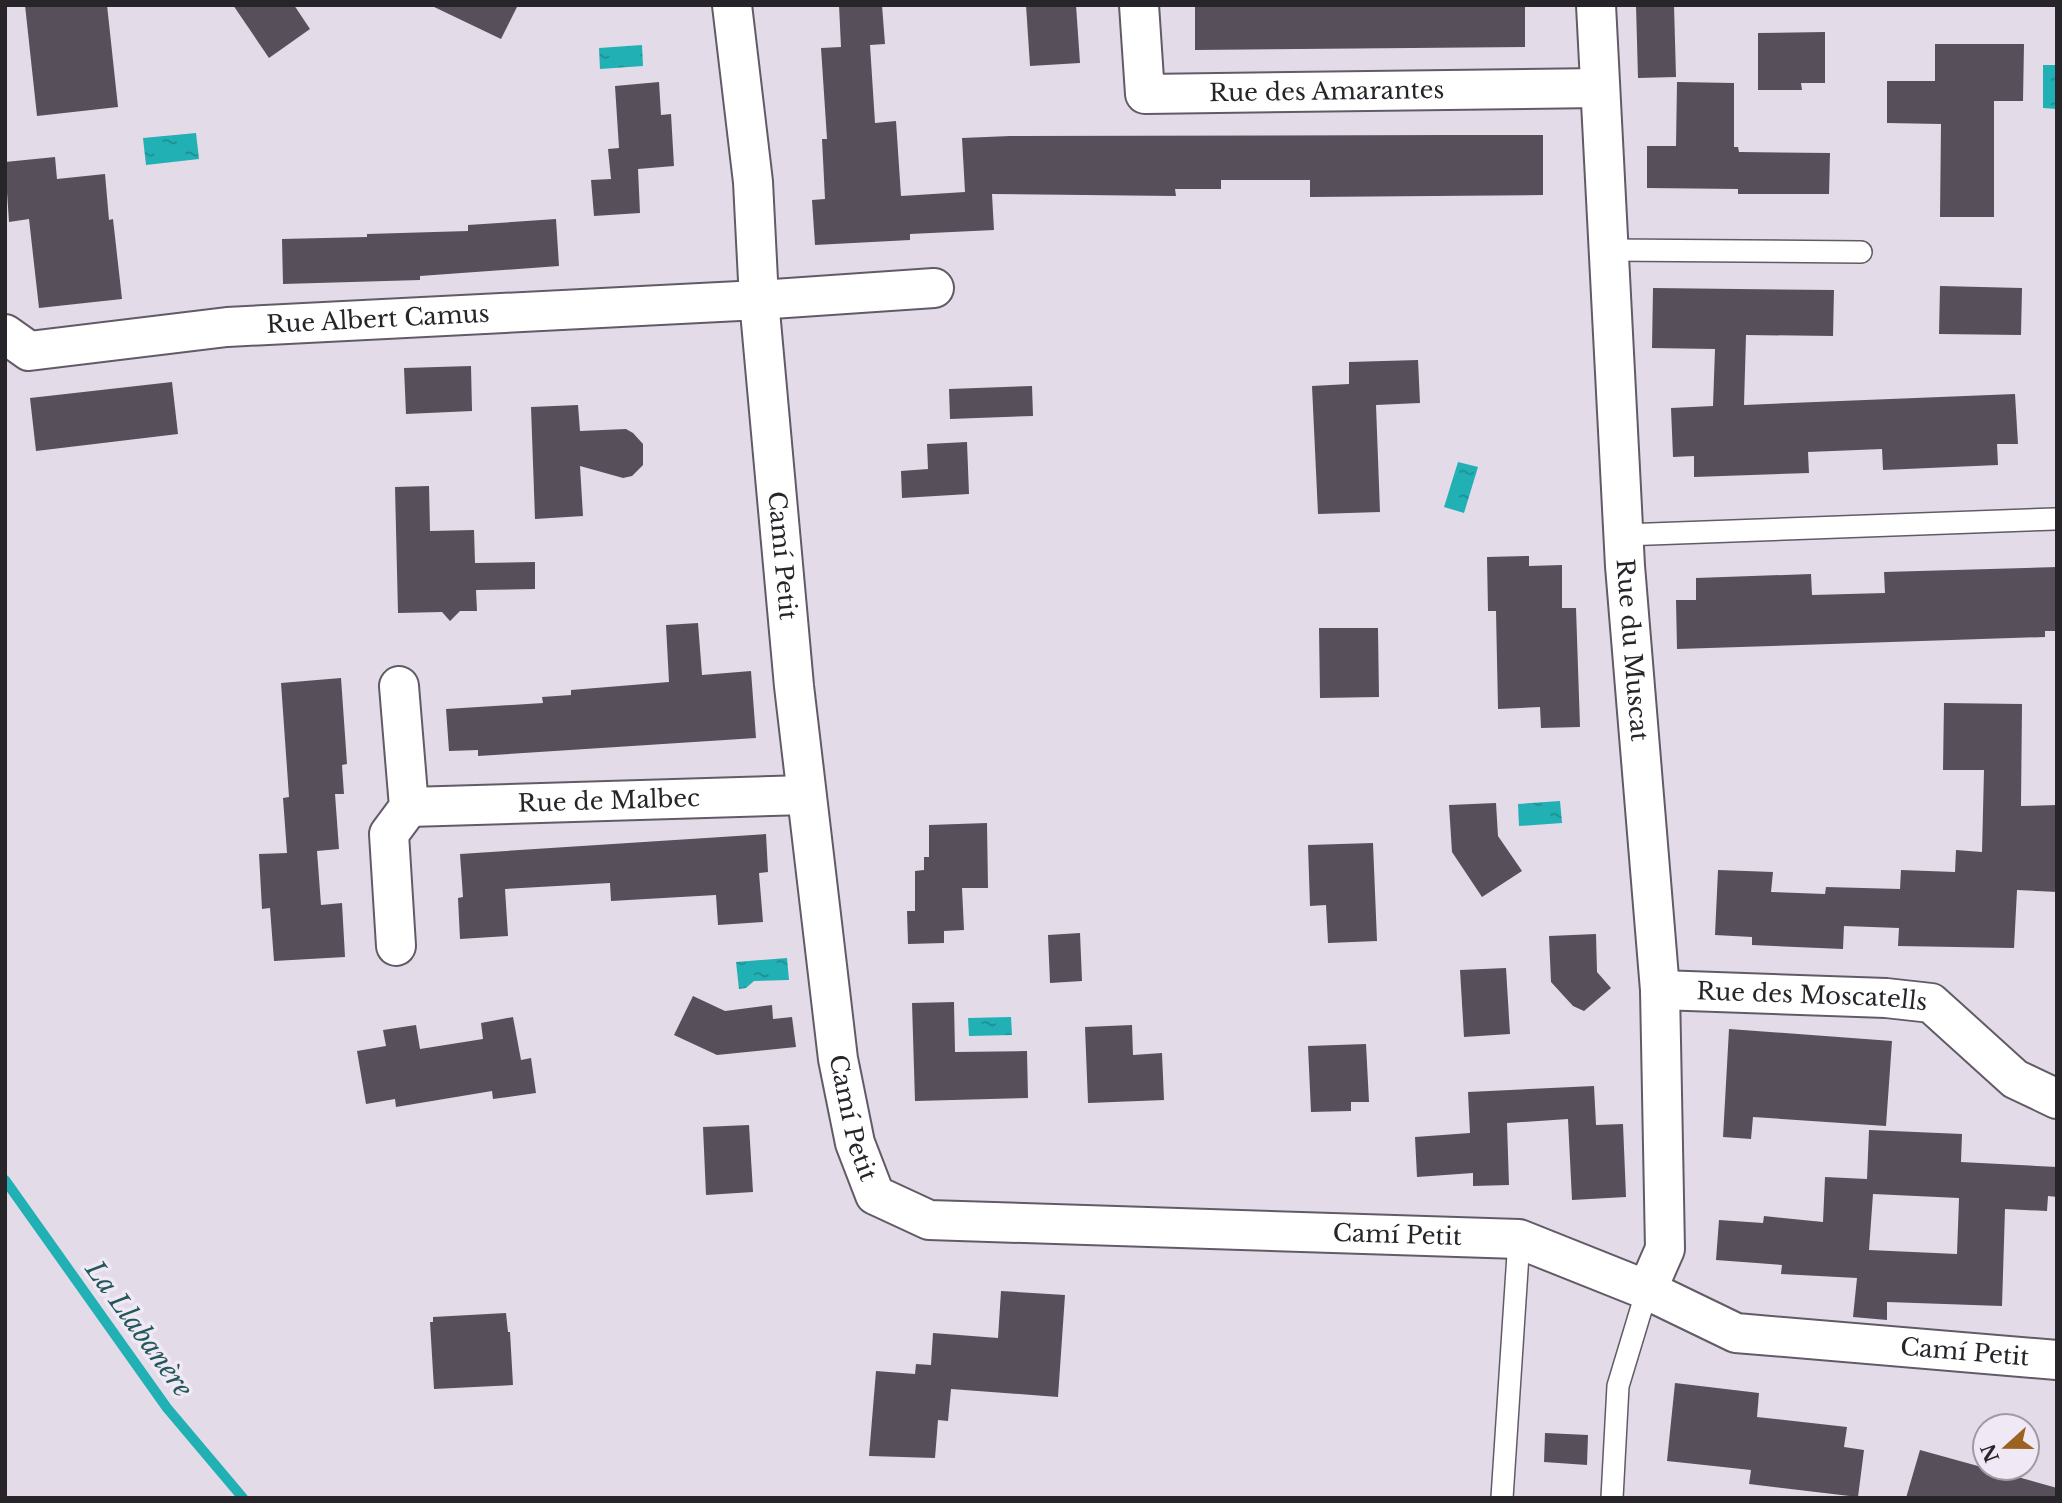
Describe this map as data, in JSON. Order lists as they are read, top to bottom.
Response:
{
  "streets": {
    "street": [
      "Rue des Amarantes",
      "Rue Albert Camus",
      "Camí Petit",
      "Rue du Muscat",
      "Rue de Malbec",
      "Rue des Moscatells"
    ]
  },
  "crossings": [
    ["Rue des Amarantes", "Rue du Muscat"],
    ["Rue Albert Camus", "Camí Petit"],
    ["Camí Petit", "Rue du Muscat"],
    ["Camí Petit", "Rue de Malbec"],
    ["Rue du Muscat", "Rue des Moscatells"]
  ],
  "water": ["La Llabanère"],
  "north": "left"
}
